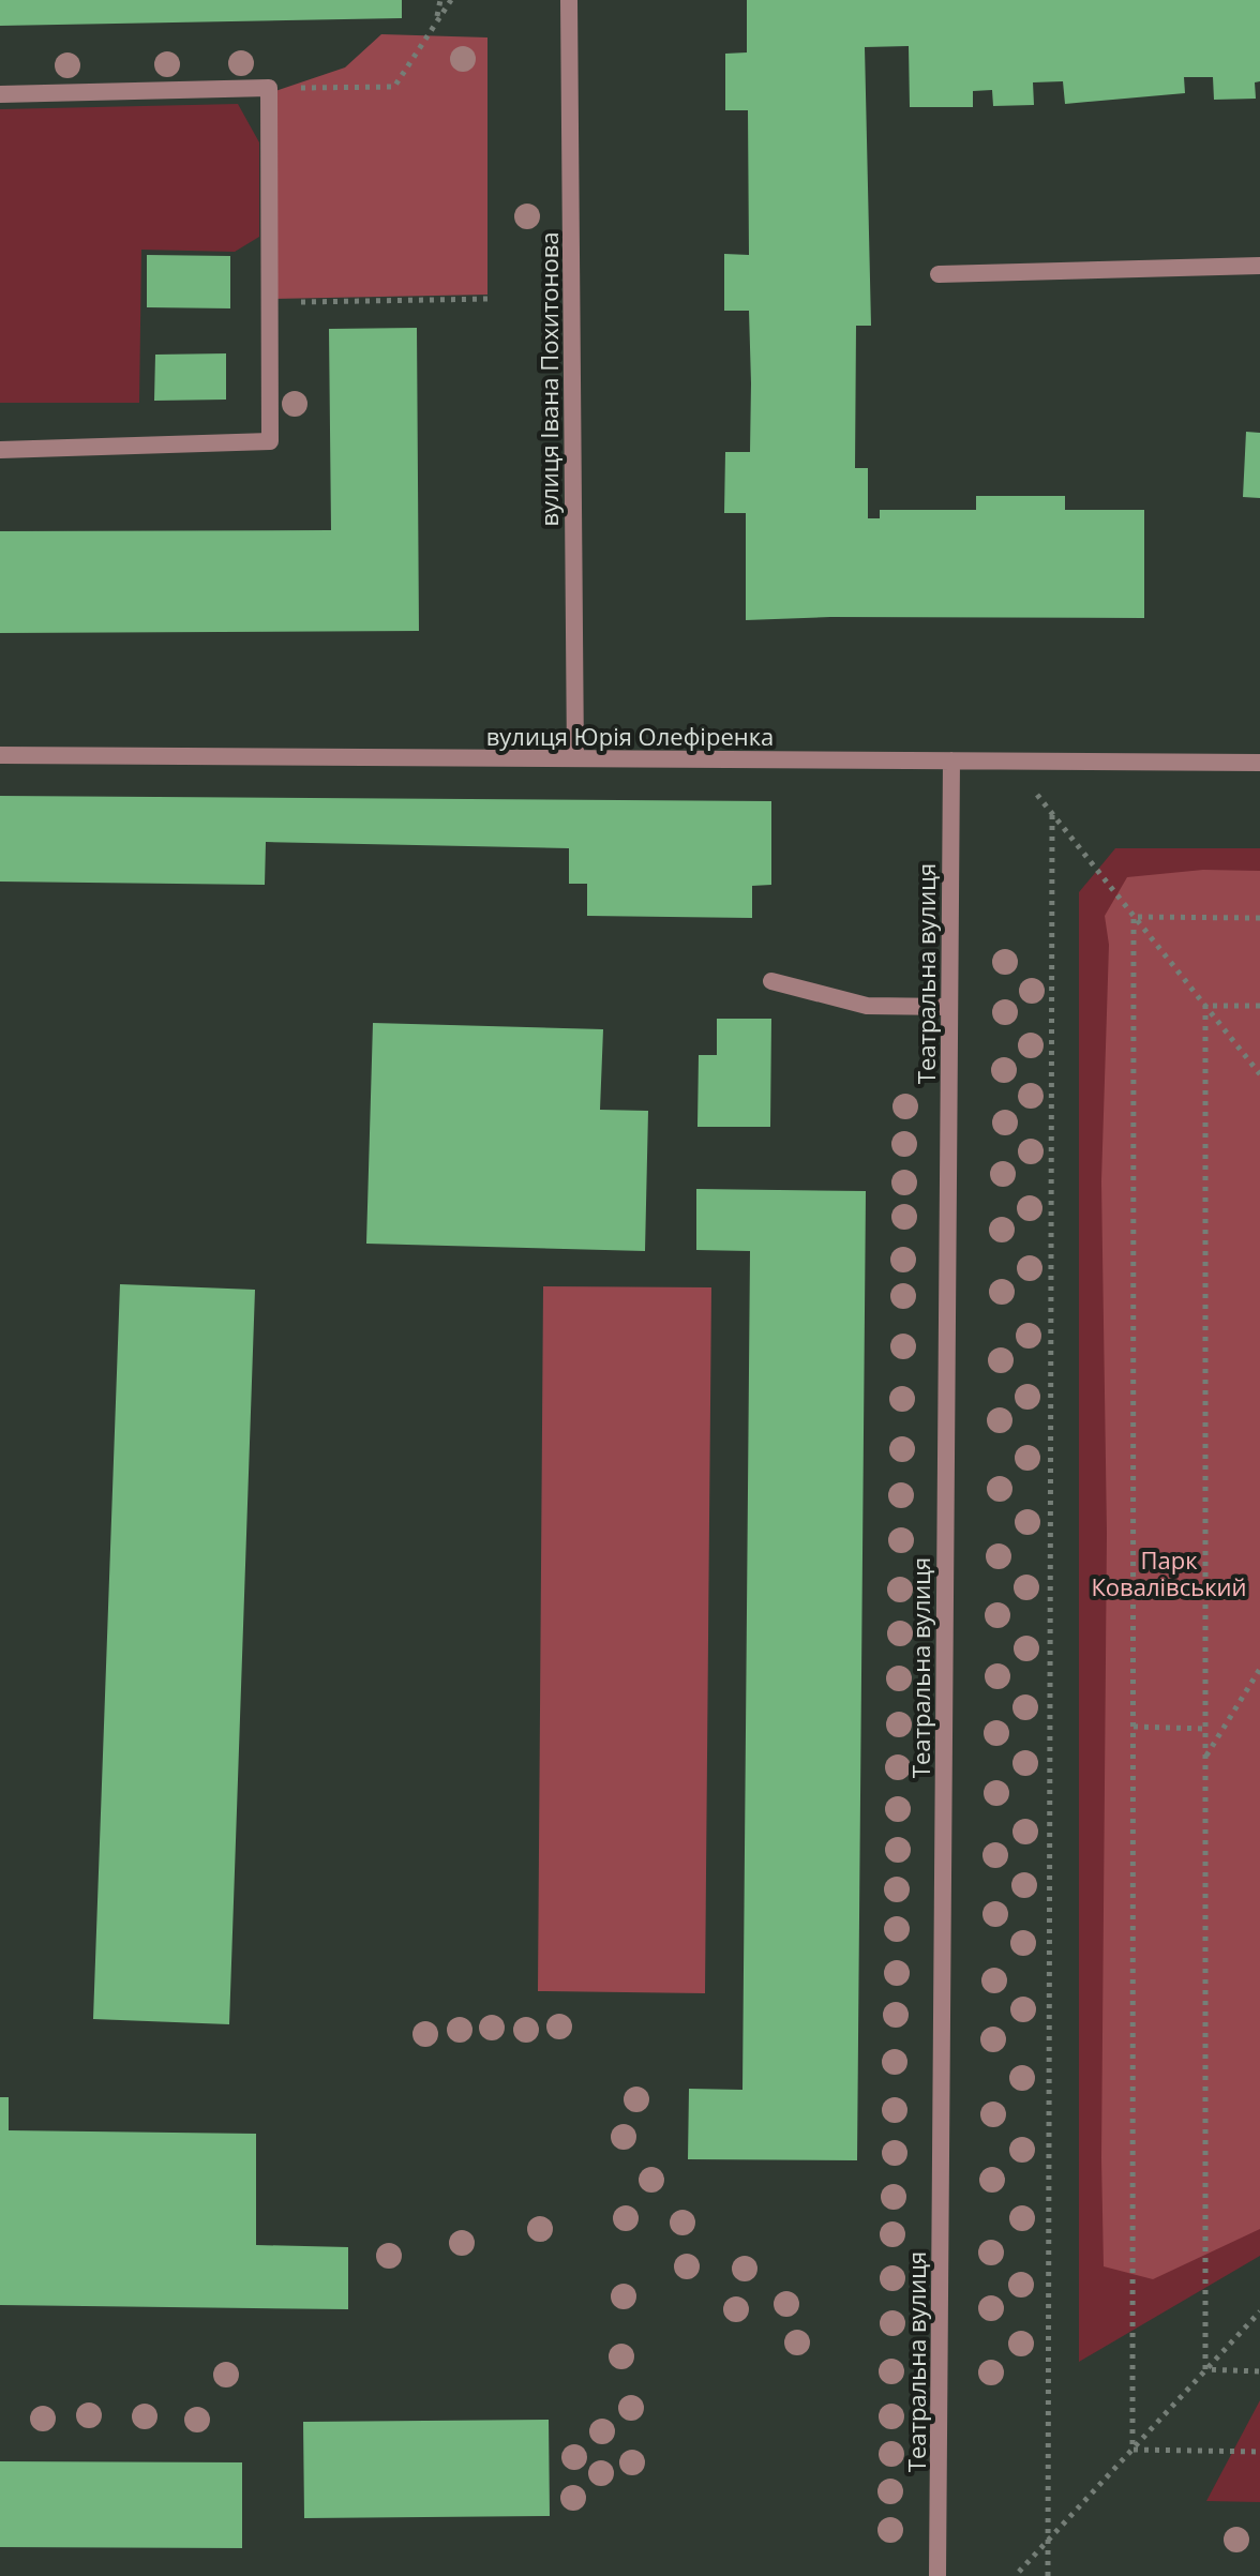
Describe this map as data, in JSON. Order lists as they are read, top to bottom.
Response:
{
  "streets": {
    "street": ["вулиця Івана Похитонова", "вулиця Юрія Олефіренка", "Театральна вулиця"]
  },
  "crossings": [
    ["вулиця Івана Похитонова", "вулиця Юрія Олефіренка"],
    ["вулиця Юрія Олефіренка", "Театральна вулиця"]
  ],
  "parks": ["Парк Ковалівський"]
}
